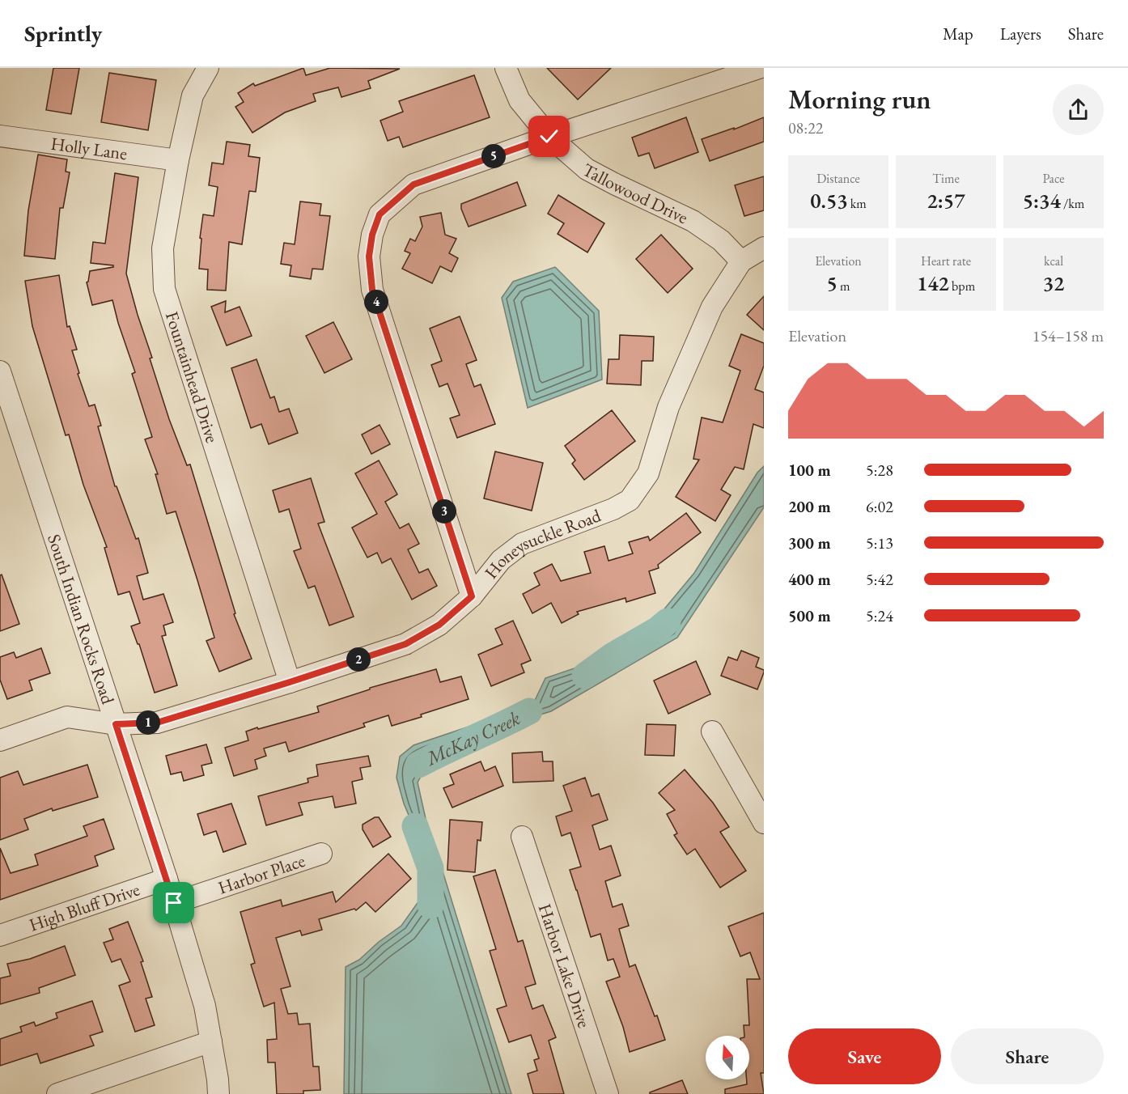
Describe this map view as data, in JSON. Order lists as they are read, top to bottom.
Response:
{
  "streets": {
    "street": [
      "Holly Lane",
      "Tallowood Drive",
      "Fountainhead Drive",
      "Honeysuckle Road",
      "South Indian Rocks Road",
      "Harbor Place",
      "High Bluff Drive",
      "Harbor Lake Drive"
    ]
  },
  "crossings": [
    ["Holly Lane", "Fountainhead Drive"],
    ["Tallowood Drive", "Honeysuckle Road"],
    ["Fountainhead Drive", "Honeysuckle Road"],
    ["Honeysuckle Road", "South Indian Rocks Road"],
    ["South Indian Rocks Road", "Harbor Place"],
    ["South Indian Rocks Road", "High Bluff Drive"]
  ],
  "water": ["McKay Creek"],
  "north": "top",
  "page": {
    "header": "Sprintly",
    "nav": ["Map", "Layers", "Share"],
    "heading": ["Morning run", "08:22"],
    "pins": [
      "5",
      "4",
      "3",
      "2",
      "1"
    ],
    "stats": [
      ["Distance", "0.53 km"],
      ["Time", "2:57"],
      ["Pace", "5:34 /km"],
      ["Elevation", "5 m"],
      ["Heart rate", "142 bpm"],
      ["kcal", "32"]
    ],
    "chart": ["Elevation", "154–158 m"],
    "list": [
      {
        "name": "100 m",
        "note": "5:28"
      },
      {
        "name": "200 m",
        "note": "6:02"
      },
      {
        "name": "300 m",
        "note": "5:13"
      },
      {
        "name": "400 m",
        "note": "5:42"
      },
      {
        "name": "500 m",
        "note": "5:24"
      }
    ],
    "buttons": ["Save", "Share"]
  }
}
